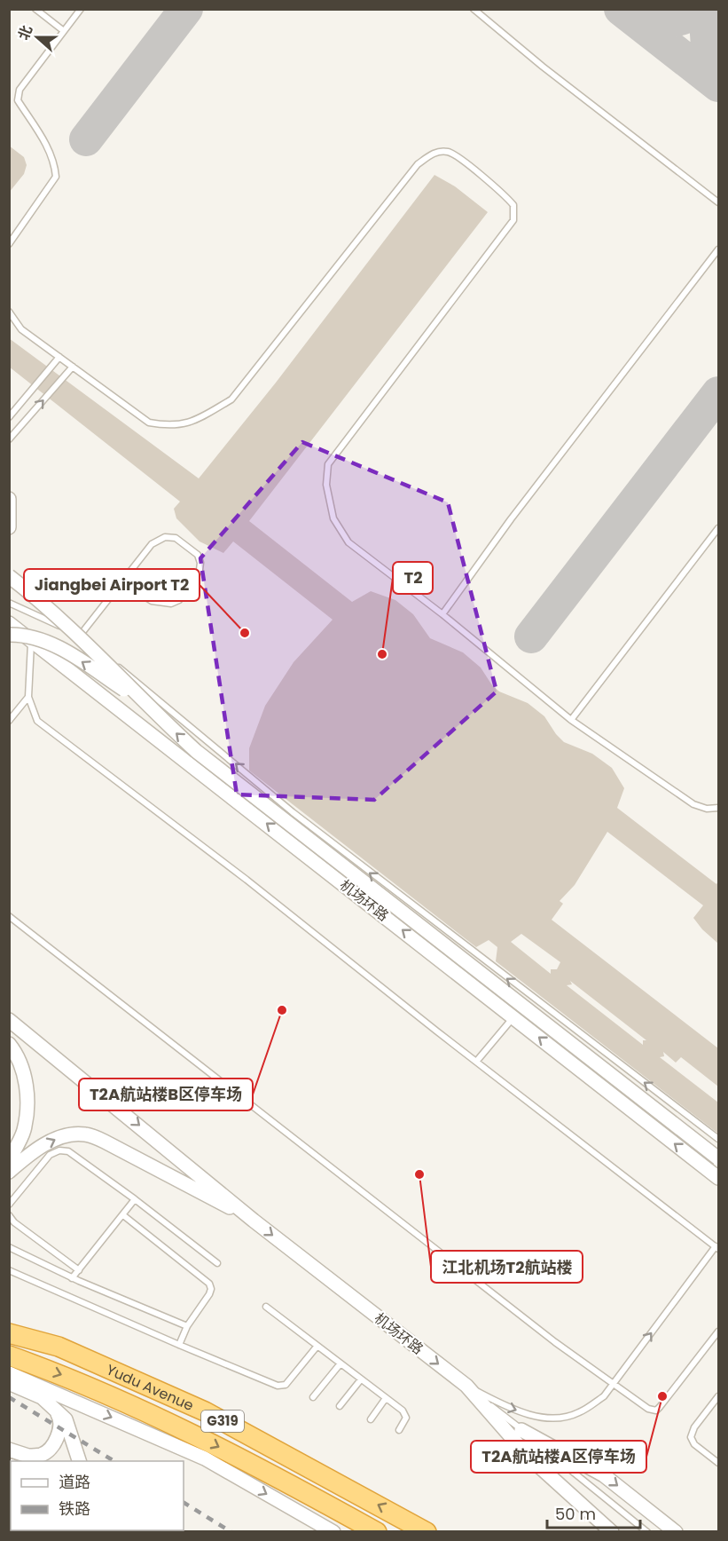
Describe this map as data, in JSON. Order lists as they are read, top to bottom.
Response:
{
  "streets": {
    "highway": ["Yudu Avenue", "G319"],
    "street": ["机场环路"]
  },
  "places": [
    "Jiangbei Airport T2",
    "T2",
    "T2A航站楼B区停车场",
    "江北机场T2航站楼",
    "T2A航站楼A区停车场"
  ],
  "legend": ["道路", "铁路"],
  "scale_bar": "50 m",
  "north": "left"
}
